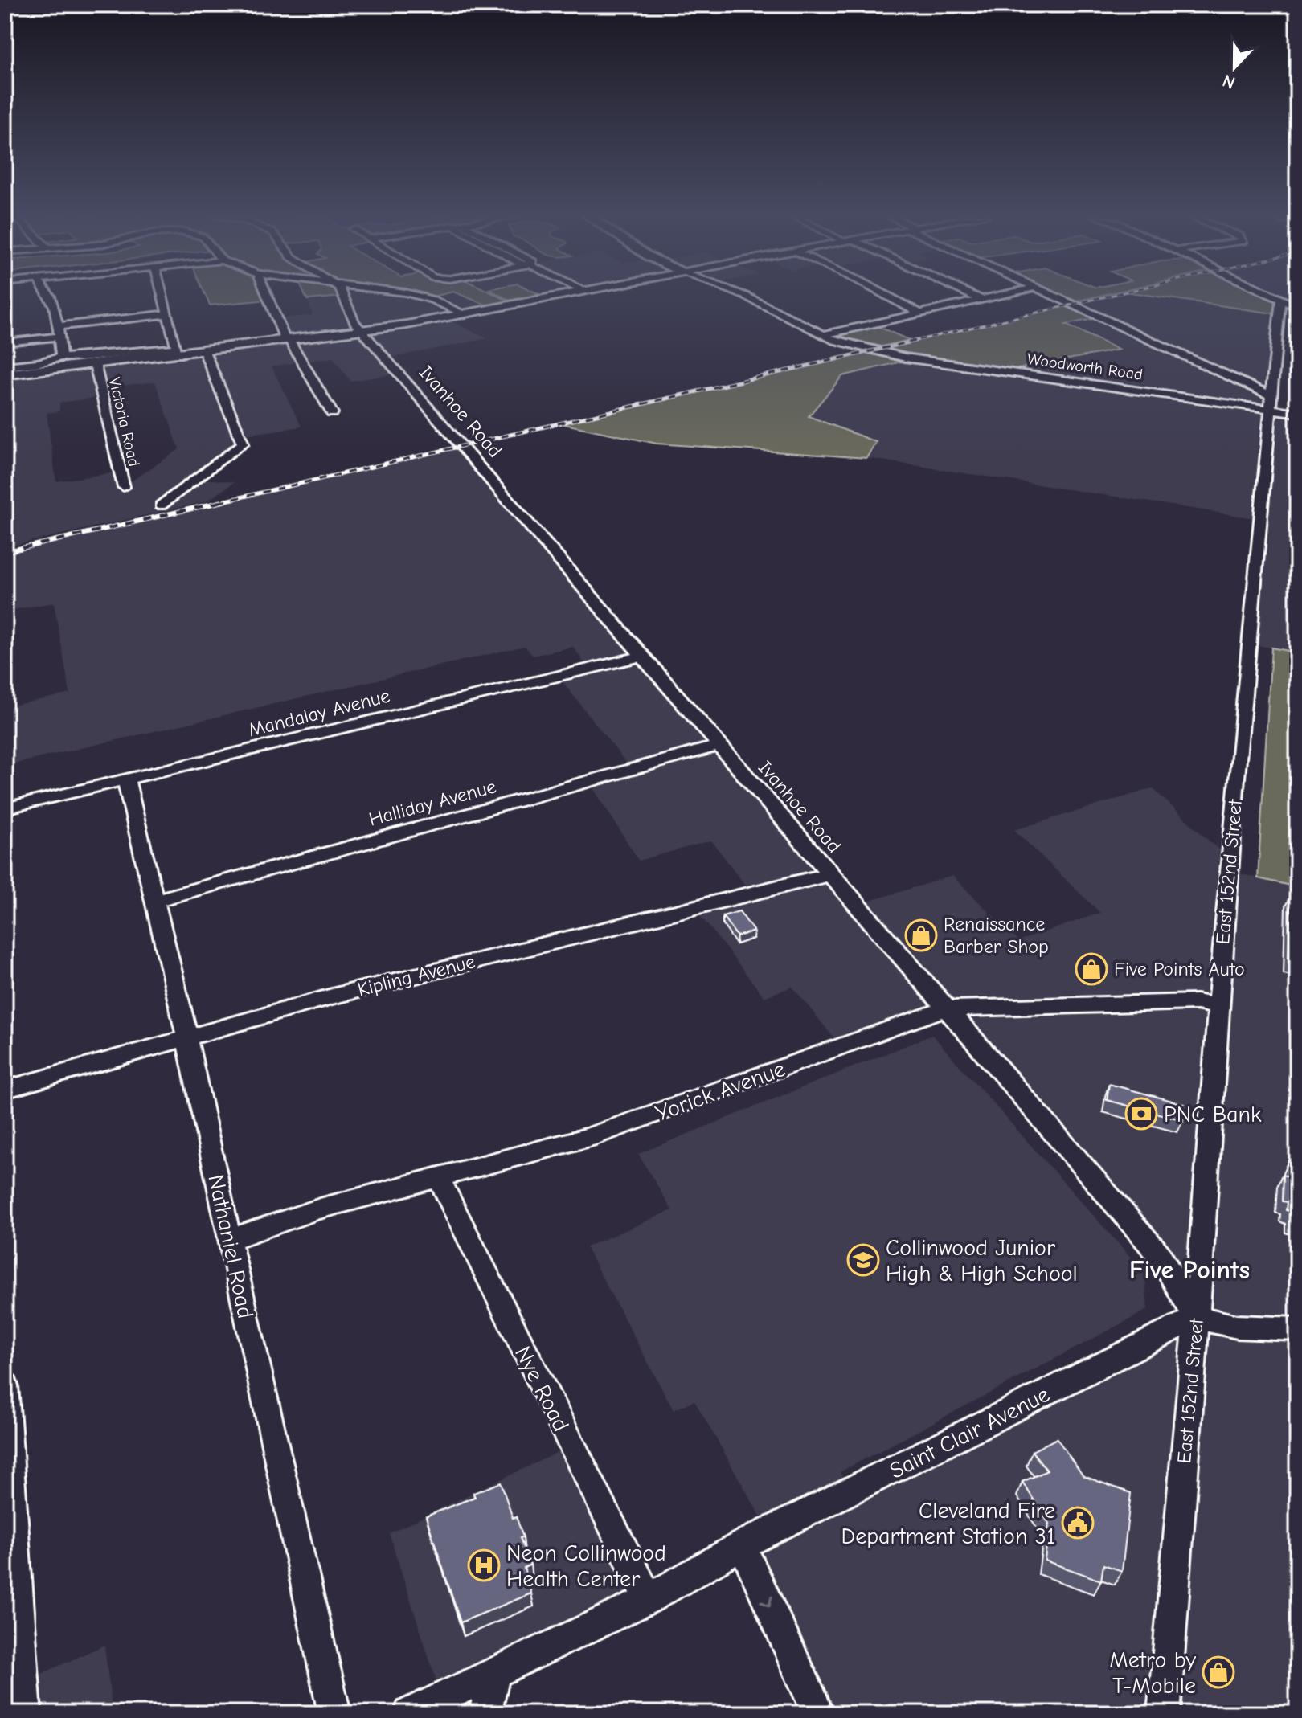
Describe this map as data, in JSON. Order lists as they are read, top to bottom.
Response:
{
  "streets": {
    "street": [
      "Woodworth Road",
      "Ivanhoe Road",
      "Victoria Road",
      "Mandalay Avenue",
      "Halliday Avenue",
      "East 152nd Street",
      "Kipling Avenue",
      "Yorick Avenue",
      "Nathaniel Road",
      "Nye Road",
      "Saint Clair Avenue"
    ]
  },
  "crossings": [
    ["Woodworth Road", "East 152nd Street"],
    ["Ivanhoe Road", "Mandalay Avenue"],
    ["Ivanhoe Road", "Halliday Avenue"],
    ["Ivanhoe Road", "East 152nd Street"],
    ["Ivanhoe Road", "Kipling Avenue"],
    ["Ivanhoe Road", "Yorick Avenue"],
    ["Ivanhoe Road", "Saint Clair Avenue"],
    ["Mandalay Avenue", "Nathaniel Road"],
    ["Halliday Avenue", "Nathaniel Road"],
    ["East 152nd Street", "Yorick Avenue"],
    ["East 152nd Street", "Saint Clair Avenue"],
    ["Kipling Avenue", "Nathaniel Road"],
    ["Yorick Avenue", "Nathaniel Road"],
    ["Yorick Avenue", "Nye Road"],
    ["Nye Road", "Saint Clair Avenue"]
  ],
  "districts": ["Five Points"],
  "places": {
    "shop": ["Renaissance Barber Shop", "Five Points Auto", "Metro by T-Mobile"],
    "bank": ["PNC Bank"],
    "school or university": ["Collinwood Junior High & High School"],
    "public building": ["Cleveland Fire Department Station 31"],
    "hospital": ["Neon Collinwood Health Center"]
  },
  "north": "bottom"
}
